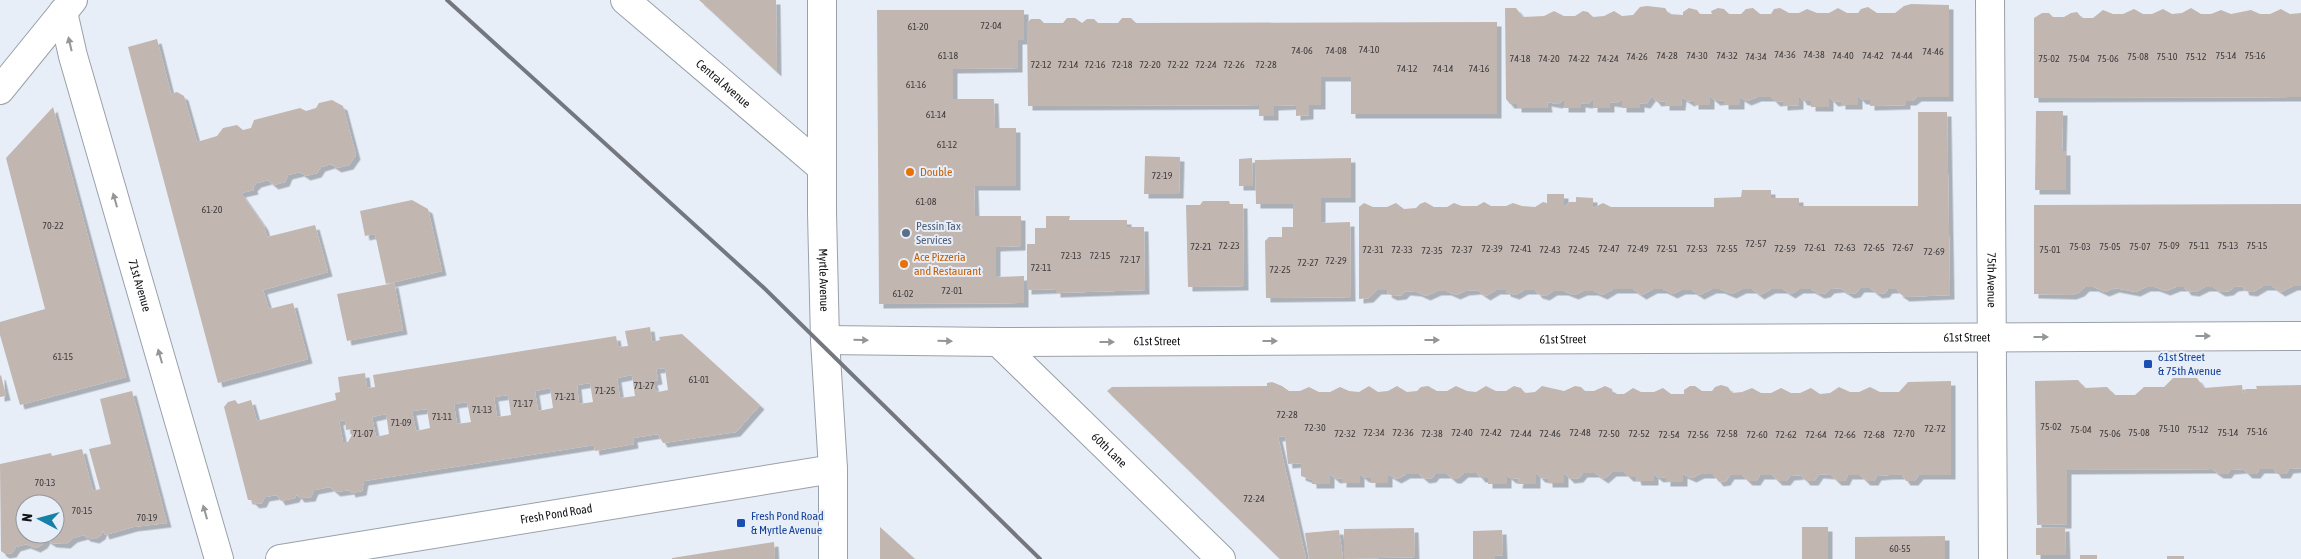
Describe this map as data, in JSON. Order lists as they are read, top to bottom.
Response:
{
  "streets": {
    "street": [
      "Central Avenue",
      "Myrtle Avenue",
      "75th Avenue",
      "71st Avenue",
      "61st Street",
      "60th Lane",
      "Fresh Pond Road"
    ]
  },
  "crossings": [
    ["Central Avenue", "Myrtle Avenue"],
    ["Myrtle Avenue", "61st Street"],
    ["Myrtle Avenue", "Fresh Pond Road"],
    ["75th Avenue", "61st Street"],
    ["61st Street", "60th Lane"]
  ],
  "one_way": ["71st Avenue", "61st Street"],
  "places": {
    "other": ["Double", "Pessin Tax Services", "Ace Pizzeria and Restaurant"],
    "transit": ["61st Street & 75th Avenue", "Fresh Pond Road & Myrtle Avenue"]
  },
  "house_numbers": [
    "72-04",
    "61-20",
    "74-10",
    "74-06",
    "74-08",
    "74-46",
    "74-36",
    "74-38",
    "61-18",
    "74-28",
    "74-30",
    "74-32",
    "74-40",
    "74-42",
    "74-44",
    "75-14",
    "75-16",
    "74-26",
    "74-34",
    "75-08",
    "75-10",
    "75-12",
    "74-18",
    "74-20",
    "74-22",
    "74-24",
    "75-02",
    "75-04",
    "75-06",
    "72-12",
    "72-14",
    "72-16",
    "72-18",
    "72-20",
    "72-22",
    "72-24",
    "72-26",
    "72-28",
    "74-12",
    "74-14",
    "74-16",
    "61-16",
    "61-14",
    "61-12",
    "72-19",
    "61-08",
    "61-20",
    "70-22",
    "72-57",
    "72-23",
    "75-09",
    "75-11",
    "75-13",
    "75-15",
    "72-21",
    "75-03",
    "75-05",
    "75-07",
    "72-61",
    "72-63",
    "72-65",
    "72-67",
    "72-39",
    "72-41",
    "72-47",
    "72-49",
    "72-51",
    "72-53",
    "72-55",
    "72-59",
    "72-31",
    "72-33",
    "72-37",
    "72-43",
    "72-45",
    "75-01",
    "72-35",
    "72-69",
    "72-13",
    "72-15",
    "72-17",
    "72-29",
    "72-27",
    "72-11",
    "72-25",
    "72-01",
    "61-02",
    "61-15",
    "61-01",
    "71-27",
    "71-25",
    "71-21",
    "71-17",
    "71-13",
    "72-28",
    "71-11",
    "71-09",
    "75-02",
    "72-30",
    "72-72",
    "75-10",
    "75-04",
    "75-12",
    "75-16",
    "72-34",
    "72-36",
    "72-40",
    "72-42",
    "72-48",
    "75-08",
    "75-14",
    "71-07",
    "72-32",
    "72-38",
    "72-44",
    "72-46",
    "72-50",
    "72-52",
    "72-58",
    "72-70",
    "75-06",
    "72-54",
    "72-56",
    "72-60",
    "72-62",
    "72-64",
    "72-66",
    "72-68",
    "70-13",
    "72-24",
    "70-15",
    "70-19",
    "60-55"
  ],
  "north": "left"
}
